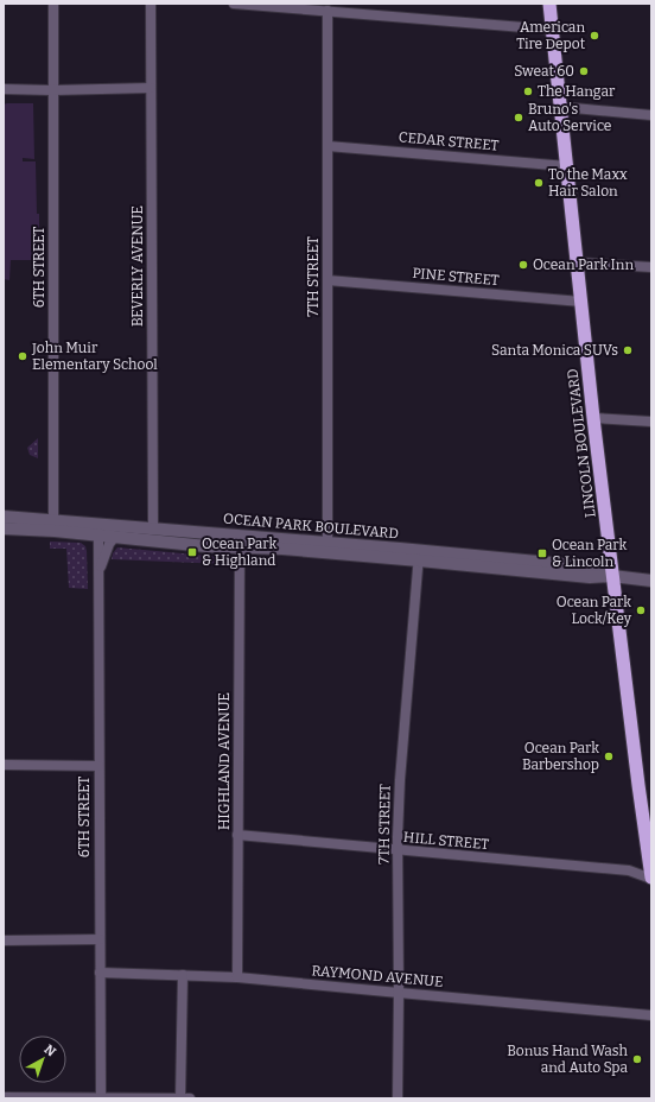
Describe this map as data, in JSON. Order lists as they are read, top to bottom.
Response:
{
  "streets": {
    "highway": ["LINCOLN BOULEVARD"],
    "street": [
      "CEDAR STREET",
      "BEVERLY AVENUE",
      "6TH STREET",
      "7TH STREET",
      "PINE STREET",
      "OCEAN PARK BOULEVARD",
      "HIGHLAND AVENUE",
      "HILL STREET",
      "RAYMOND AVENUE"
    ]
  },
  "crossings": [
    ["CEDAR STREET", "7TH STREET"],
    ["CEDAR STREET", "LINCOLN BOULEVARD"],
    ["BEVERLY AVENUE", "OCEAN PARK BOULEVARD"],
    ["6TH STREET", "OCEAN PARK BOULEVARD"],
    ["6TH STREET", "RAYMOND AVENUE"],
    ["7TH STREET", "PINE STREET"],
    ["7TH STREET", "OCEAN PARK BOULEVARD"],
    ["7TH STREET", "HILL STREET"],
    ["7TH STREET", "RAYMOND AVENUE"],
    ["PINE STREET", "LINCOLN BOULEVARD"],
    ["LINCOLN BOULEVARD", "OCEAN PARK BOULEVARD"],
    ["LINCOLN BOULEVARD", "HILL STREET"],
    ["OCEAN PARK BOULEVARD", "HIGHLAND AVENUE"],
    ["HIGHLAND AVENUE", "HILL STREET"],
    ["HIGHLAND AVENUE", "RAYMOND AVENUE"]
  ],
  "places": {
    "other": [
      "American Tire Depot",
      "Sweat 60",
      "The Hangar",
      "Bruno's Auto Service",
      "To the Maxx Hair Salon",
      "Ocean Park Inn",
      "Santa Monica SUVs",
      "John Muir Elementary School",
      "Ocean Park Lock/Key",
      "Ocean Park Barbershop",
      "Bonus Hand Wash and Auto Spa"
    ],
    "transit": ["Ocean Park & Highland", "Ocean Park & Lincoln"]
  },
  "north": "top right"
}
